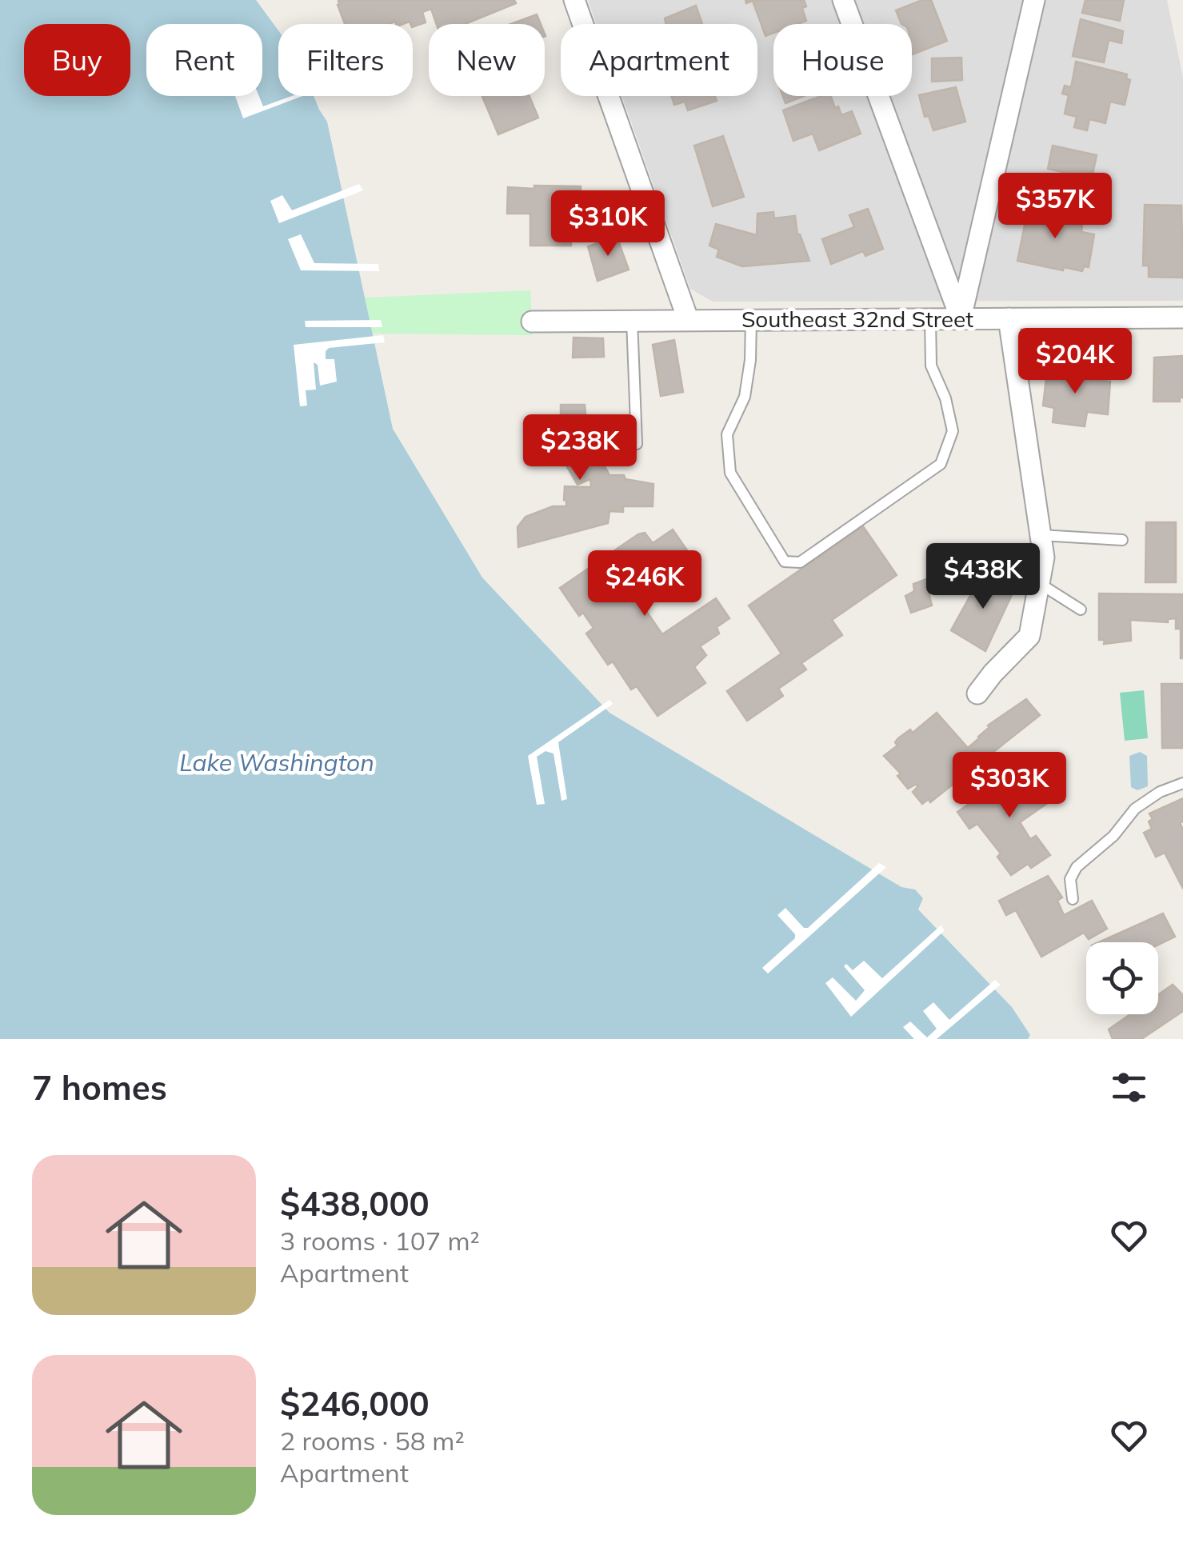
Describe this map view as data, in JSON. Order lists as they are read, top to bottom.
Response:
{
  "streets": {
    "street": ["Southeast 32nd Street"]
  },
  "water": ["Lake Washington"],
  "page": {
    "chip": [
      "Buy",
      "Rent",
      "Filters",
      "New",
      "Apartment",
      "House"
    ],
    "price": [
      "$357K",
      "$310K",
      "$204K",
      "$238K",
      "$438K",
      "$246K",
      "$303K"
    ],
    "heading": "7 homes",
    "list": [
      {
        "name": "$438,000",
        "note": "3 rooms · 107 m² · Apartment"
      },
      {
        "name": "$246,000",
        "note": "2 rooms · 58 m² · Apartment"
      }
    ]
  }
}
